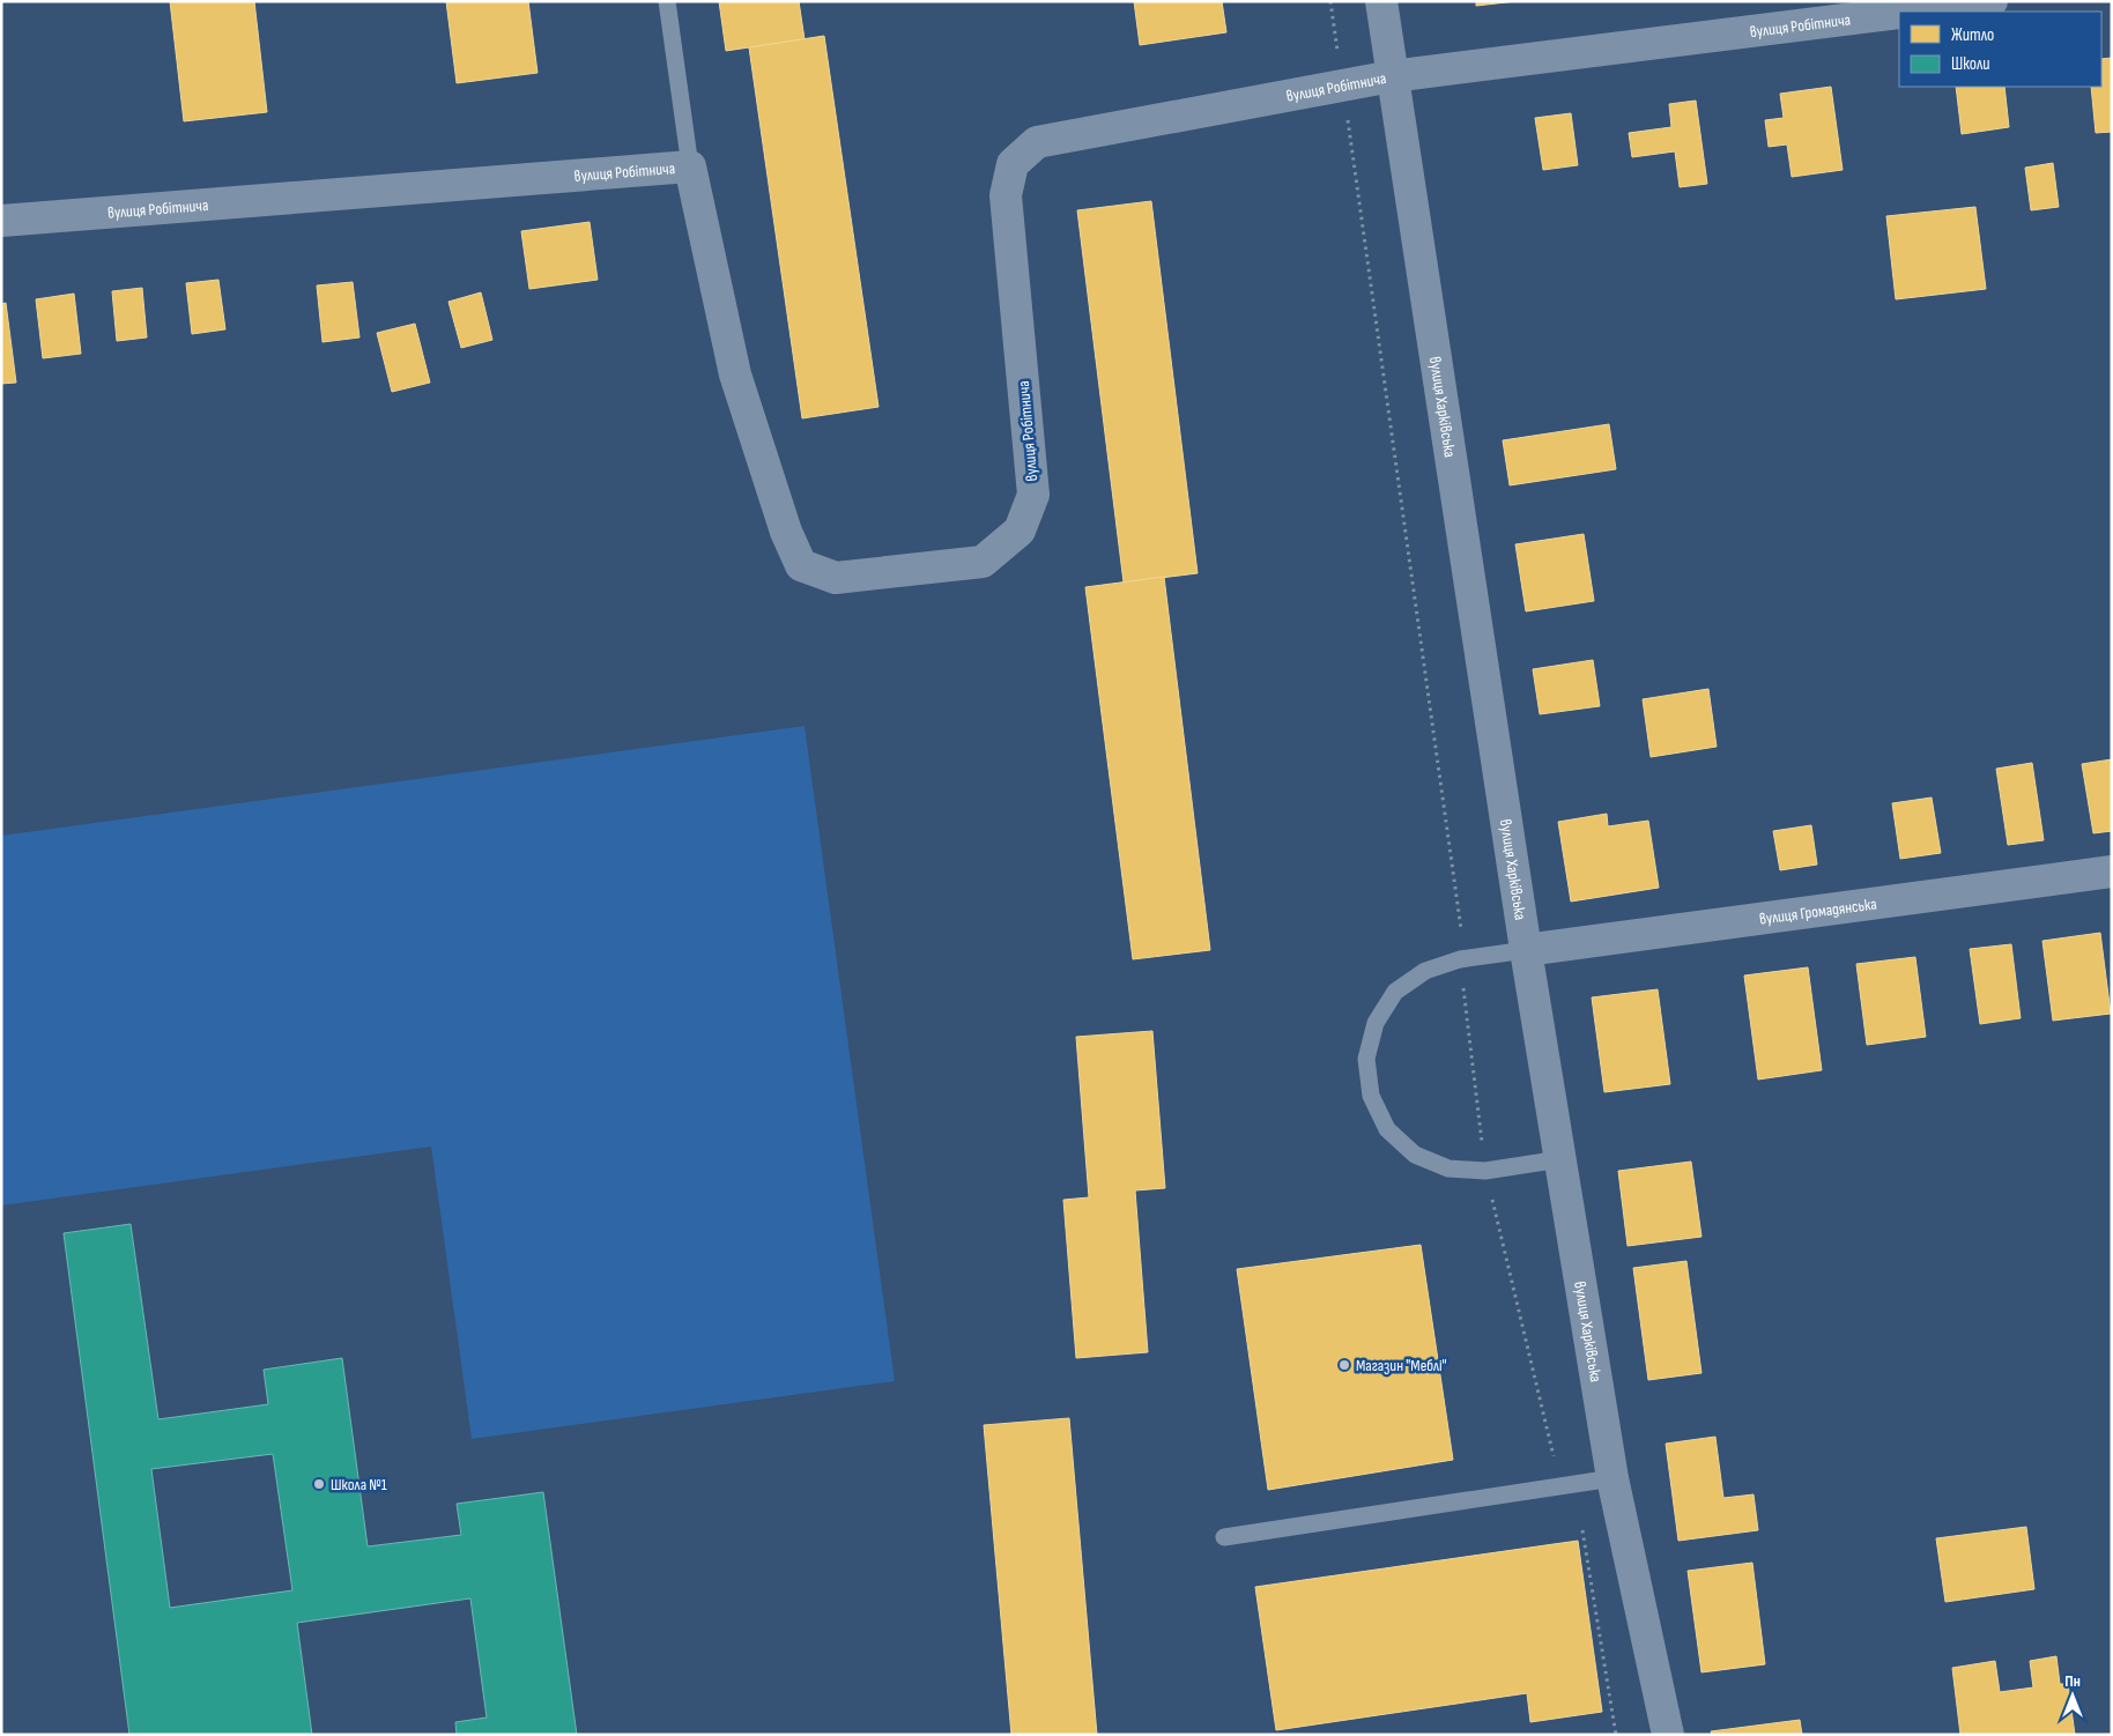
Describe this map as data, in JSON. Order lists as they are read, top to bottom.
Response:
{
  "streets": {
    "street": ["вулиця Робітнича", "вулиця Харківська", "вулиця Громадянська"]
  },
  "crossings": [
    ["вулиця Робітнича", "вулиця Харківська"],
    ["вулиця Харківська", "вулиця Громадянська"]
  ],
  "places": ["Магазин \"Меблі\"", "Школа №1"],
  "legend": ["Житло", "Школи"],
  "north": "top"
}
